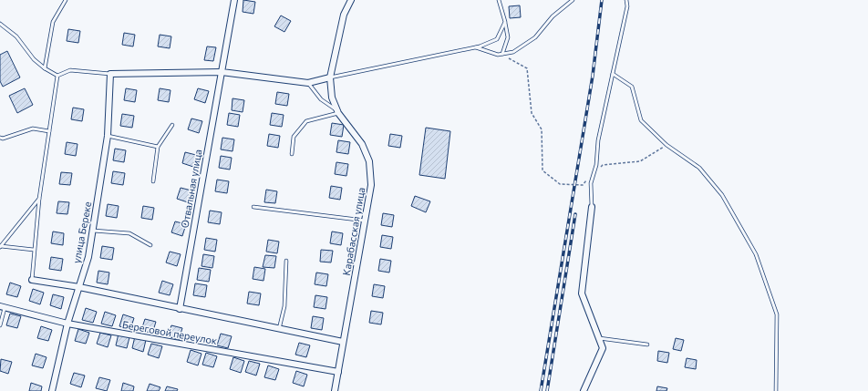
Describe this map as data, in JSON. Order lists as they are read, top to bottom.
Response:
{
  "streets": {
    "street": [
      "Отвальная улица",
      "Карабасская улица",
      "улица Береке",
      "Береговой переулок"
    ]
  },
  "crossings": [
    ["Карабасская улица", "Береговой переулок"],
    ["улица Береке", "Береговой переулок"]
  ]
}
